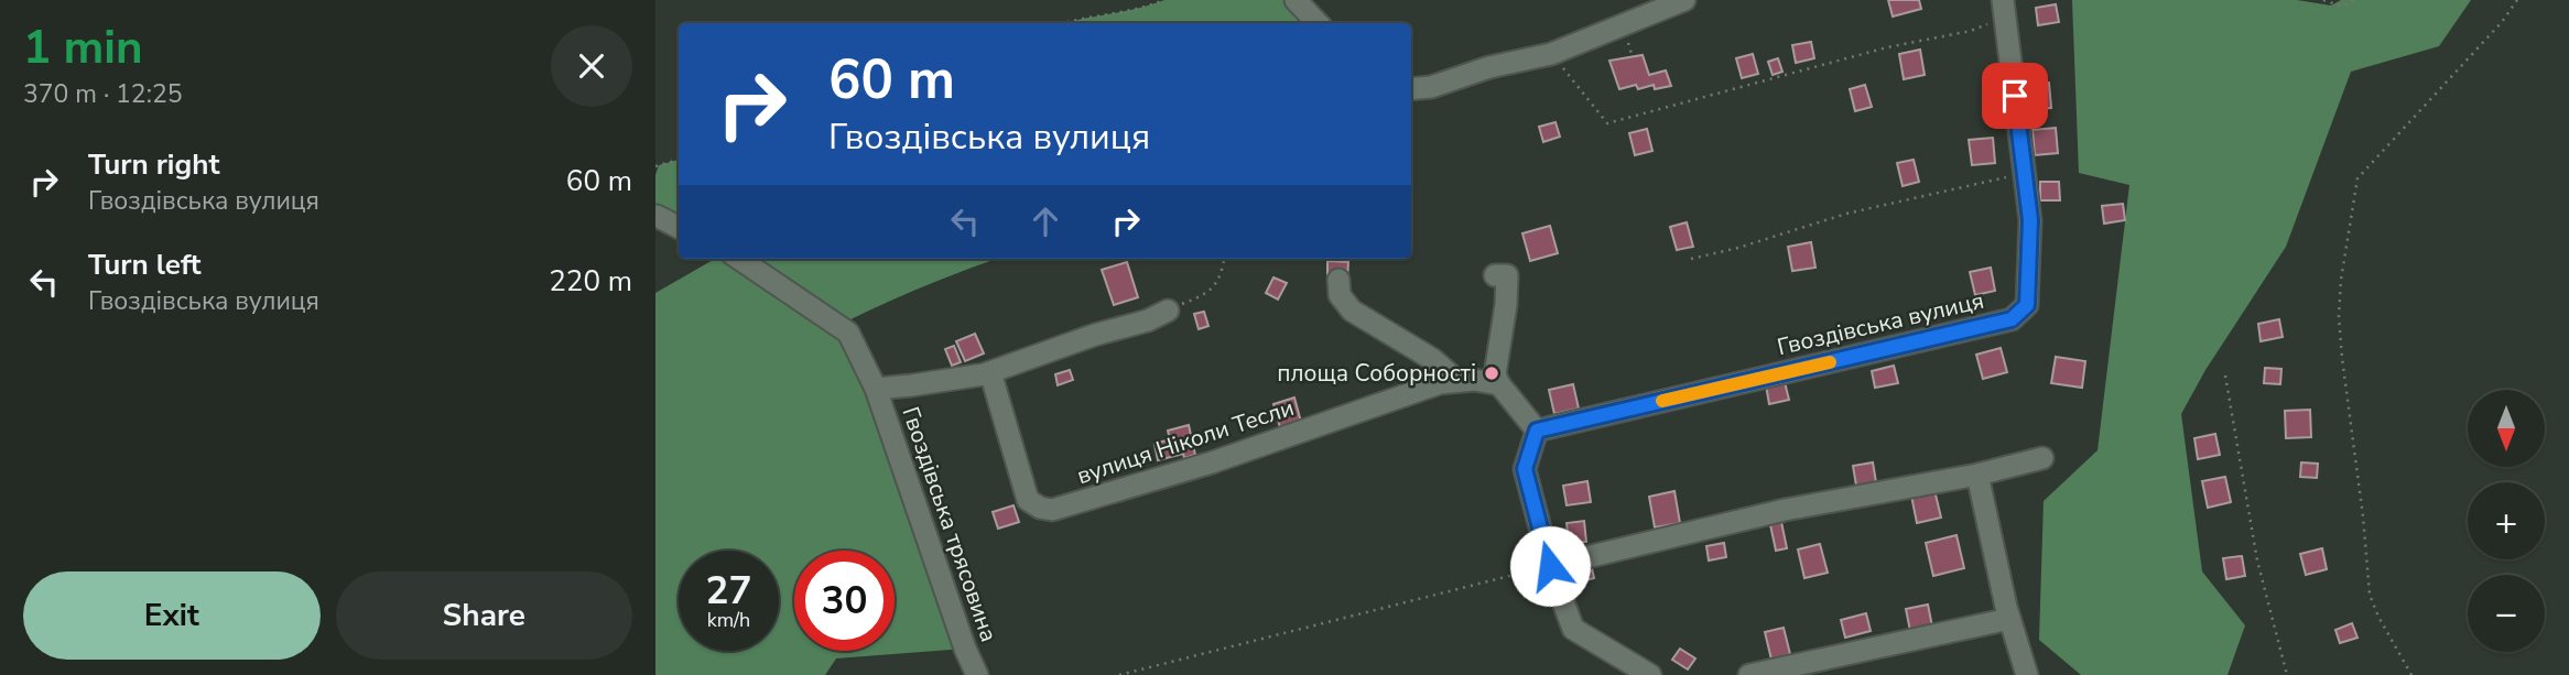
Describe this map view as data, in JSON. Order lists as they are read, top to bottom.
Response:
{
  "streets": {
    "street": ["Гвоздівська вулиця", "вулиця Ніколи Тесли", "Гвоздівська трясовина"]
  },
  "places": ["площа Соборності"],
  "north": "bottom",
  "page": {
    "heading": ["1 min", "370 m · 12:25"],
    "turn": ["60 m", "Гвоздівська вулиця"],
    "list": [
      {
        "name": "Turn right",
        "note": "Гвоздівська вулиця",
        "value": "60 m"
      },
      {
        "name": "Turn left",
        "note": "Гвоздівська вулиця",
        "value": "220 m"
      }
    ],
    "map_buttons": ["+", "−"],
    "speed": "27 km/h",
    "limit": "30",
    "buttons": ["Exit", "Share"]
  }
}
